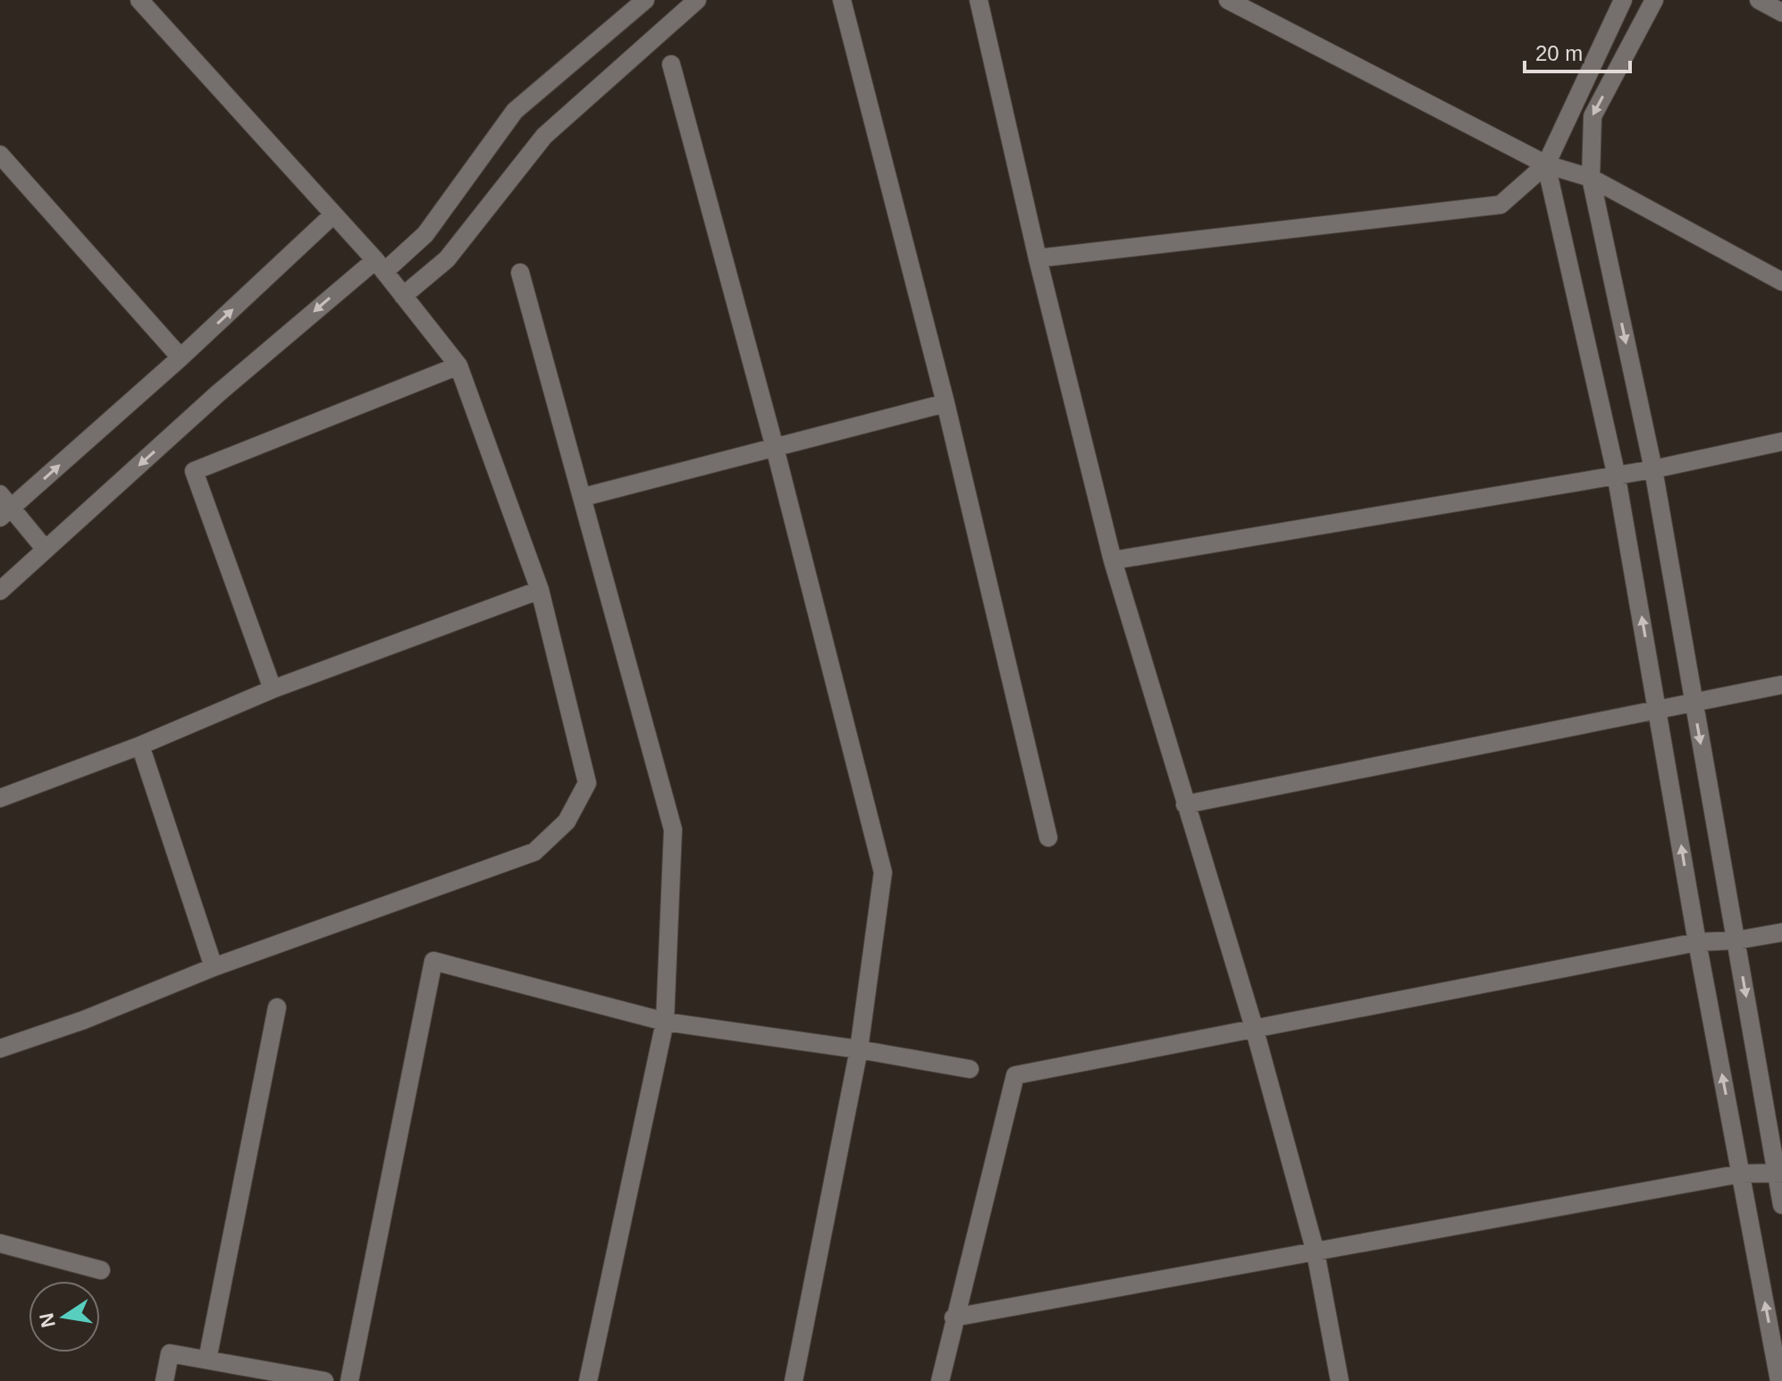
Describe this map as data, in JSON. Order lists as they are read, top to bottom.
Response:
{
  "scale_bar": "20 m",
  "north": "left"
}
